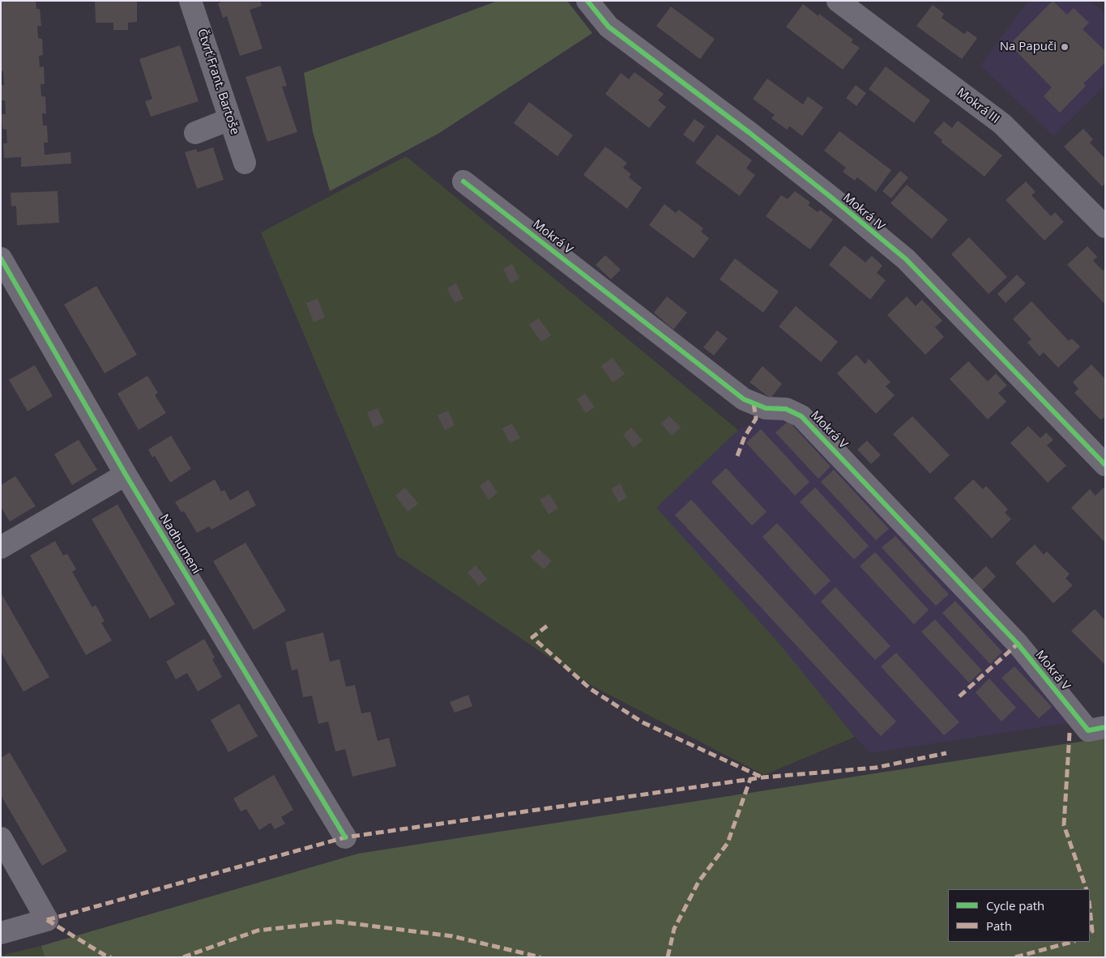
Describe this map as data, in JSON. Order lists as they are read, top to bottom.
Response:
{
  "streets": {
    "street": [
      "Čtvrť Frant. Bartoše",
      "Mokrá III",
      "Mokrá IV",
      "Mokrá V",
      "Nadhumení"
    ]
  },
  "places": ["Na Papuči"],
  "legend": ["Cycle path", "Path"]
}
